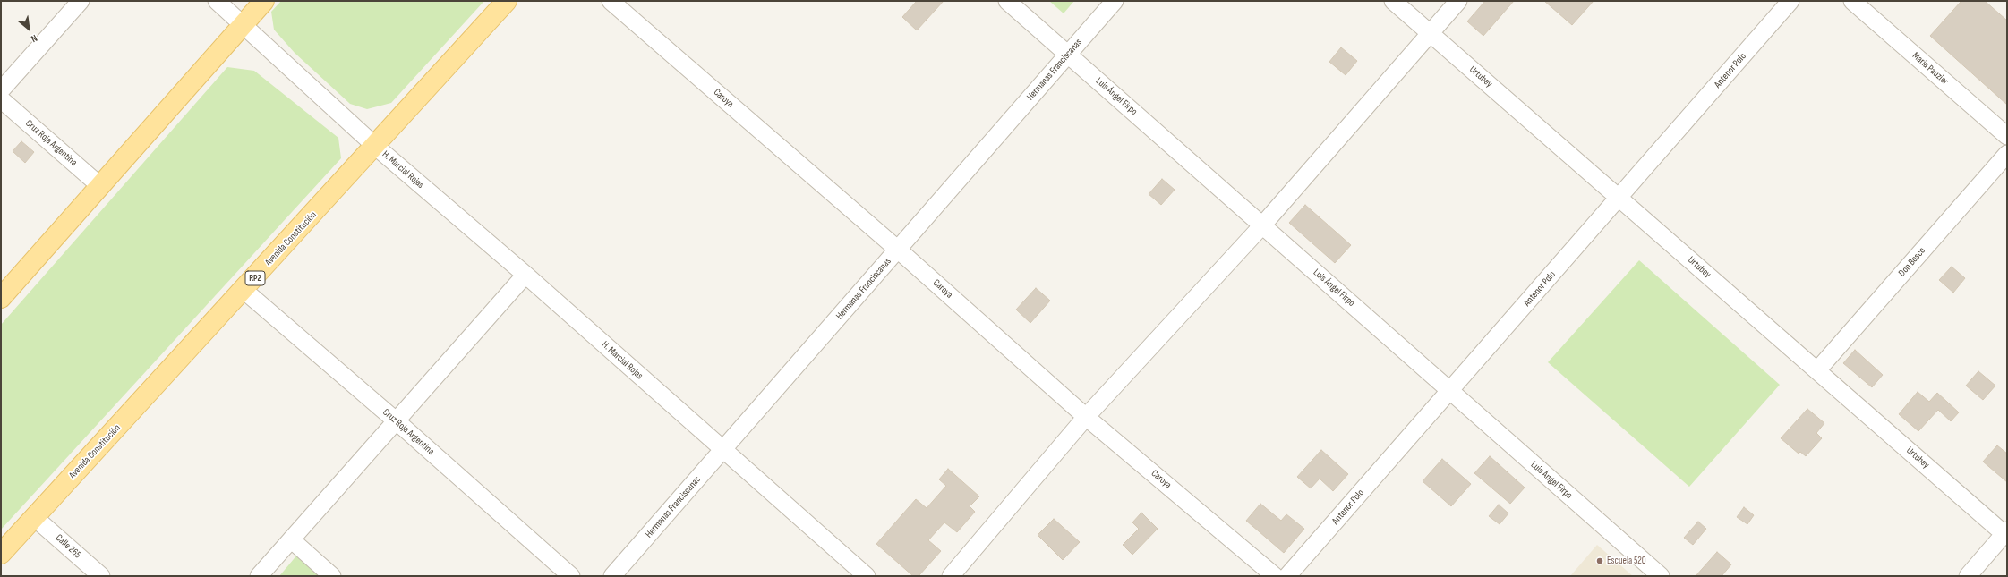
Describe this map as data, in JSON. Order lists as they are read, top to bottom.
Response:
{
  "streets": {
    "main road": ["Avenida Constitución", "RP2"],
    "street": [
      "María Pauzier",
      "Hermanas Franciscanas",
      "Antenor Polo",
      "Urtubey",
      "Luis Ángel Firpo",
      "Caroya",
      "Cruz Roja Argentina",
      "H. Marcial Rojas",
      "Don Bosco",
      "Calle 265"
    ]
  },
  "crossings": [
    ["Hermanas Franciscanas", "Luis Ángel Firpo"],
    ["Hermanas Franciscanas", "Caroya"],
    ["Hermanas Franciscanas", "H. Marcial Rojas"],
    ["Antenor Polo", "Urtubey"],
    ["Antenor Polo", "Luis Ángel Firpo"],
    ["Urtubey", "Don Bosco"],
    ["Cruz Roja Argentina", "Avenida Constitución"],
    ["H. Marcial Rojas", "Avenida Constitución"],
    ["Avenida Constitución", "Calle 265"]
  ],
  "places": ["Escuela 520"],
  "north": "bottom right"
}
